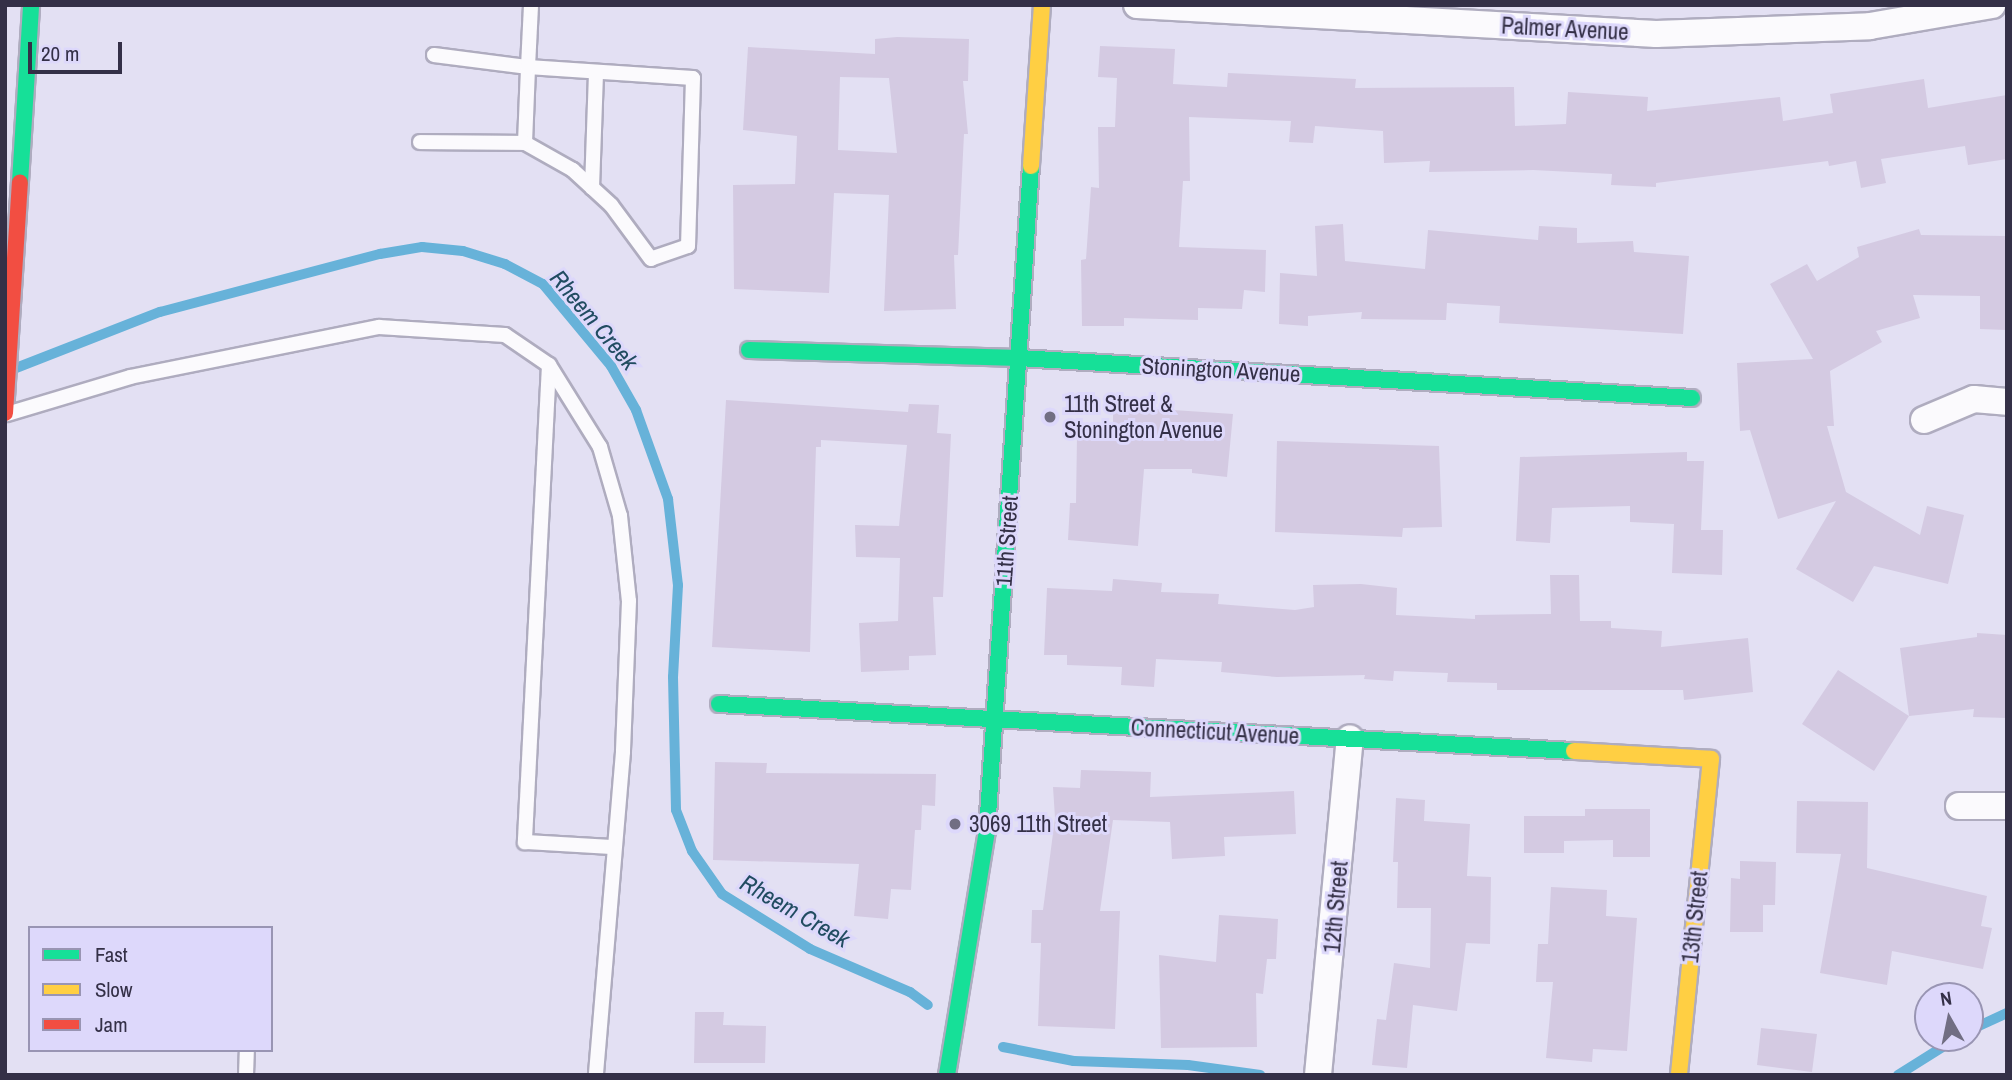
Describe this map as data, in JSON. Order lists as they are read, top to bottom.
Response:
{
  "streets": {
    "street": [
      "Palmer Avenue",
      "Stonington Avenue",
      "11th Street",
      "Connecticut Avenue",
      "12th Street",
      "13th Street"
    ]
  },
  "crossings": [
    ["Stonington Avenue", "11th Street"],
    ["11th Street", "Connecticut Avenue"],
    ["Connecticut Avenue", "12th Street"],
    ["Connecticut Avenue", "13th Street"]
  ],
  "water": ["Rheem Creek"],
  "places": ["11th Street & Stonington Avenue", "3069 11th Street"],
  "legend": ["Fast", "Slow", "Jam"],
  "scale_bar": "20 m",
  "north": "top"
}
